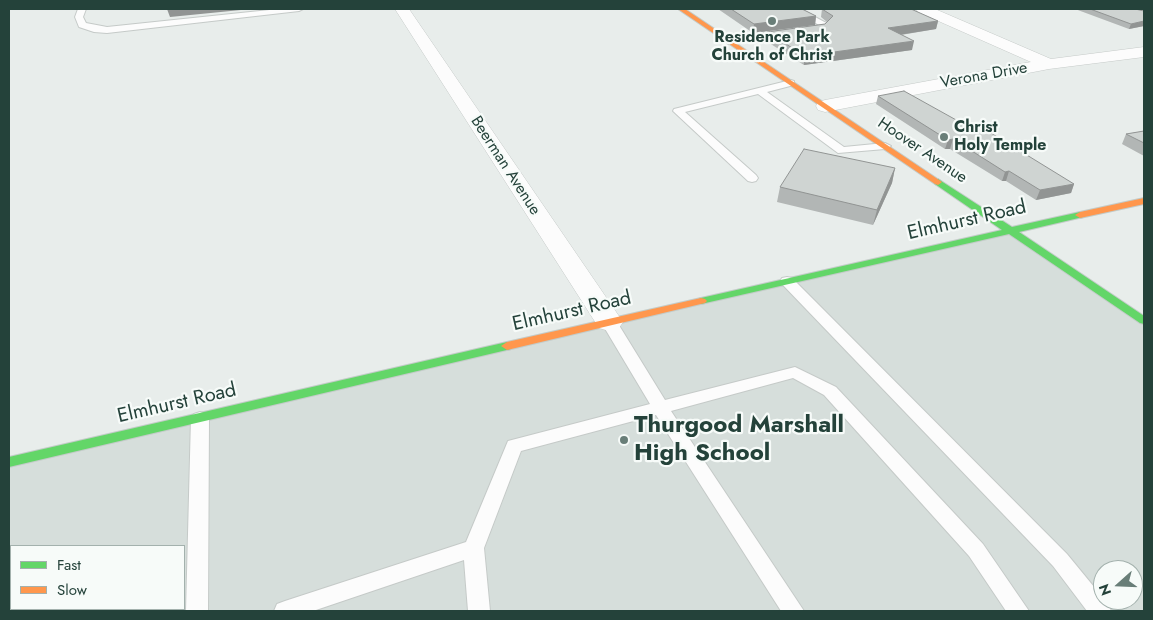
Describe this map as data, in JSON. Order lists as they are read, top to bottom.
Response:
{
  "streets": {
    "street": [
      "Verona Drive",
      "Hoover Avenue",
      "Beerman Avenue",
      "Elmhurst Road"
    ]
  },
  "crossings": [
    ["Verona Drive", "Hoover Avenue"],
    ["Hoover Avenue", "Elmhurst Road"],
    ["Beerman Avenue", "Elmhurst Road"]
  ],
  "places": ["Residence Park Church of Christ", "Christ Holy Temple", "Thurgood Marshall High School"],
  "legend": ["Fast", "Slow"],
  "north": "left"
}
